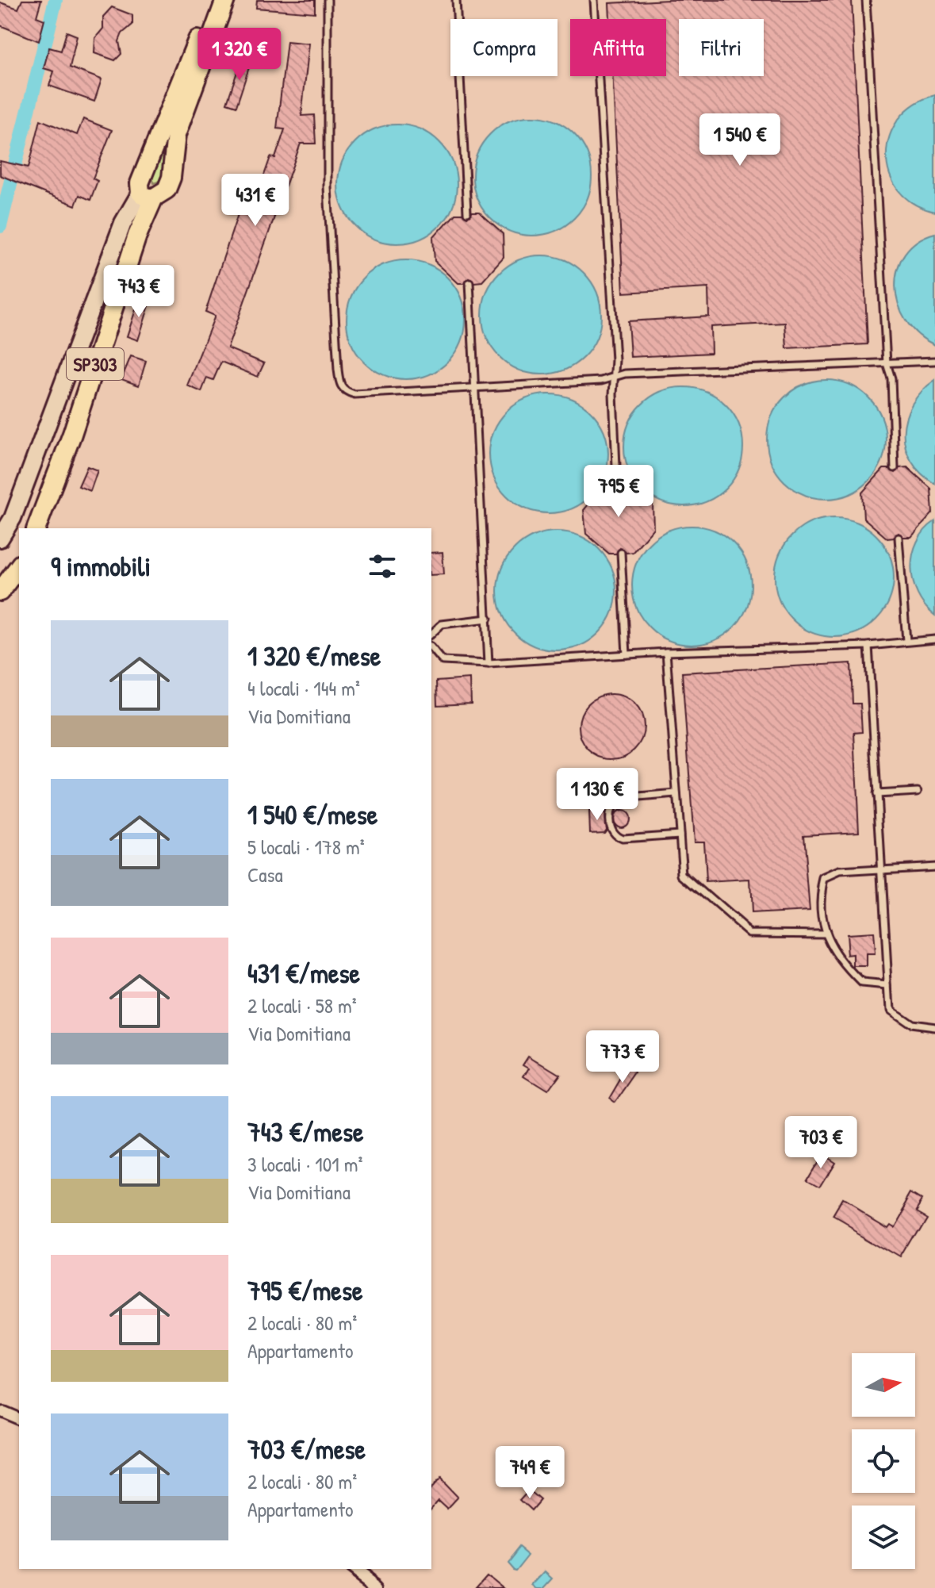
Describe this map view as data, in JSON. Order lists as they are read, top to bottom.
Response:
{
  "streets": {
    "main road": ["SP303"]
  },
  "north": "right",
  "page": {
    "chip": ["Compra", "Affitta", "Filtri"],
    "price": [
      "1 320 €",
      "1 540 €",
      "431 €",
      "743 €",
      "795 €",
      "1 130 €",
      "773 €",
      "703 €",
      "749 €"
    ],
    "heading": "9 immobili",
    "list": [
      {
        "name": "1 320 €/mese",
        "note": "4 locali · 144 m² · Via Domitiana"
      },
      {
        "name": "1 540 €/mese",
        "note": "5 locali · 178 m² · Casa"
      },
      {
        "name": "431 €/mese",
        "note": "2 locali · 58 m² · Via Domitiana"
      },
      {
        "name": "743 €/mese",
        "note": "3 locali · 101 m² · Via Domitiana"
      },
      {
        "name": "795 €/mese",
        "note": "2 locali · 80 m² · Appartamento"
      },
      {
        "name": "703 €/mese",
        "note": "2 locali · 80 m² · Appartamento"
      }
    ]
  }
}
